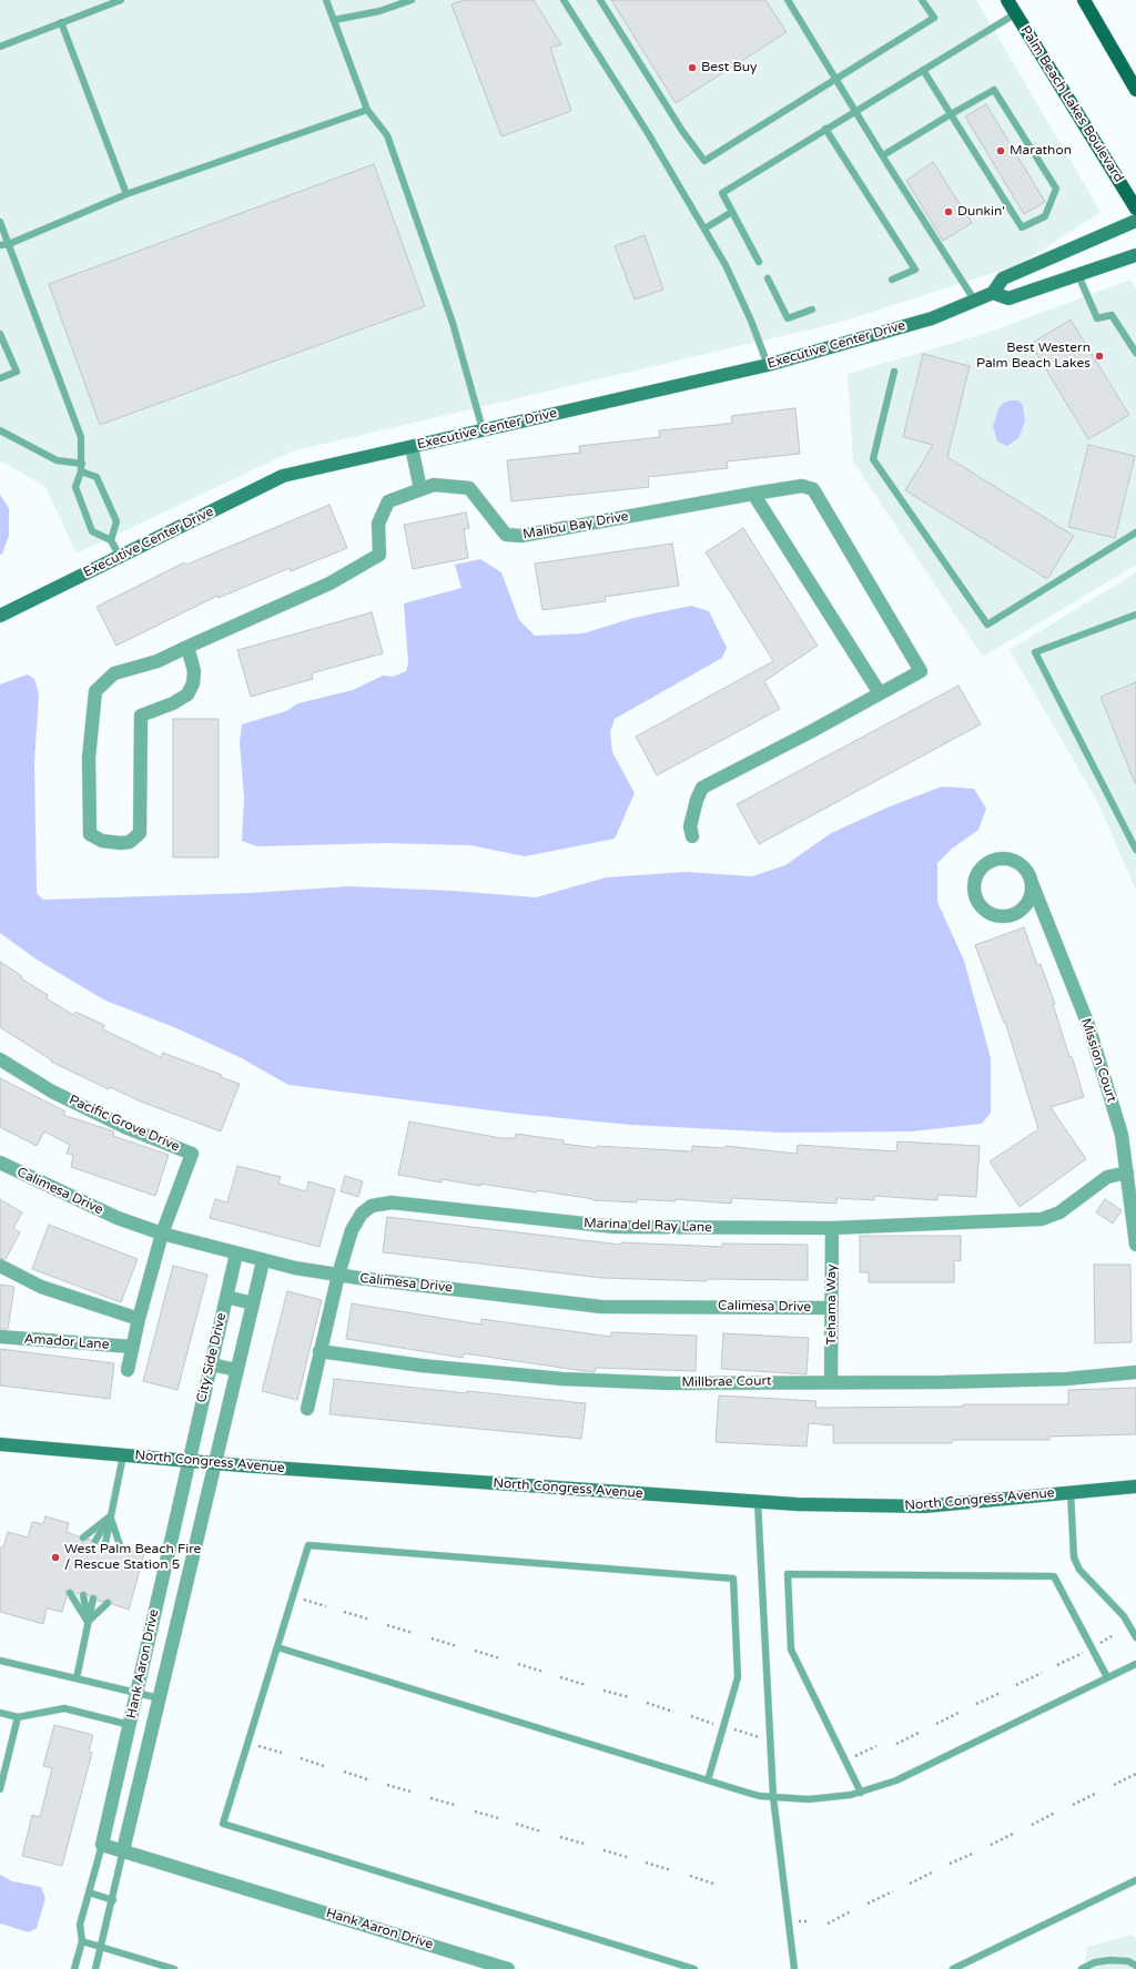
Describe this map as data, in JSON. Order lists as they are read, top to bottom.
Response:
{
  "streets": {
    "main road": ["Palm Beach Lakes Boulevard"],
    "street": [
      "Executive Center Drive",
      "Malibu Bay Drive",
      "Mission Court",
      "Pacific Grove Drive",
      "Calimesa Drive",
      "Marina del Ray Lane",
      "Tehama Way",
      "Amador Lane",
      "City Side Drive",
      "Millbrae Court",
      "North Congress Avenue",
      "Hank Aaron Drive"
    ]
  },
  "crossings": [
    ["Mission Court", "Marina del Ray Lane"],
    ["Pacific Grove Drive", "Calimesa Drive"],
    ["Pacific Grove Drive", "Amador Lane"],
    ["Calimesa Drive", "Marina del Ray Lane"],
    ["Calimesa Drive", "Tehama Way"],
    ["Calimesa Drive", "City Side Drive"],
    ["Marina del Ray Lane", "Tehama Way"],
    ["Marina del Ray Lane", "Millbrae Court"],
    ["Tehama Way", "Millbrae Court"],
    ["City Side Drive", "North Congress Avenue"],
    ["City Side Drive", "Hank Aaron Drive"],
    ["North Congress Avenue", "Hank Aaron Drive"]
  ],
  "places": [
    "Best Buy",
    "Marathon",
    "Dunkin'",
    "Best Western Palm Beach Lakes",
    "West Palm Beach Fire / Rescue Station 5"
  ]
}
